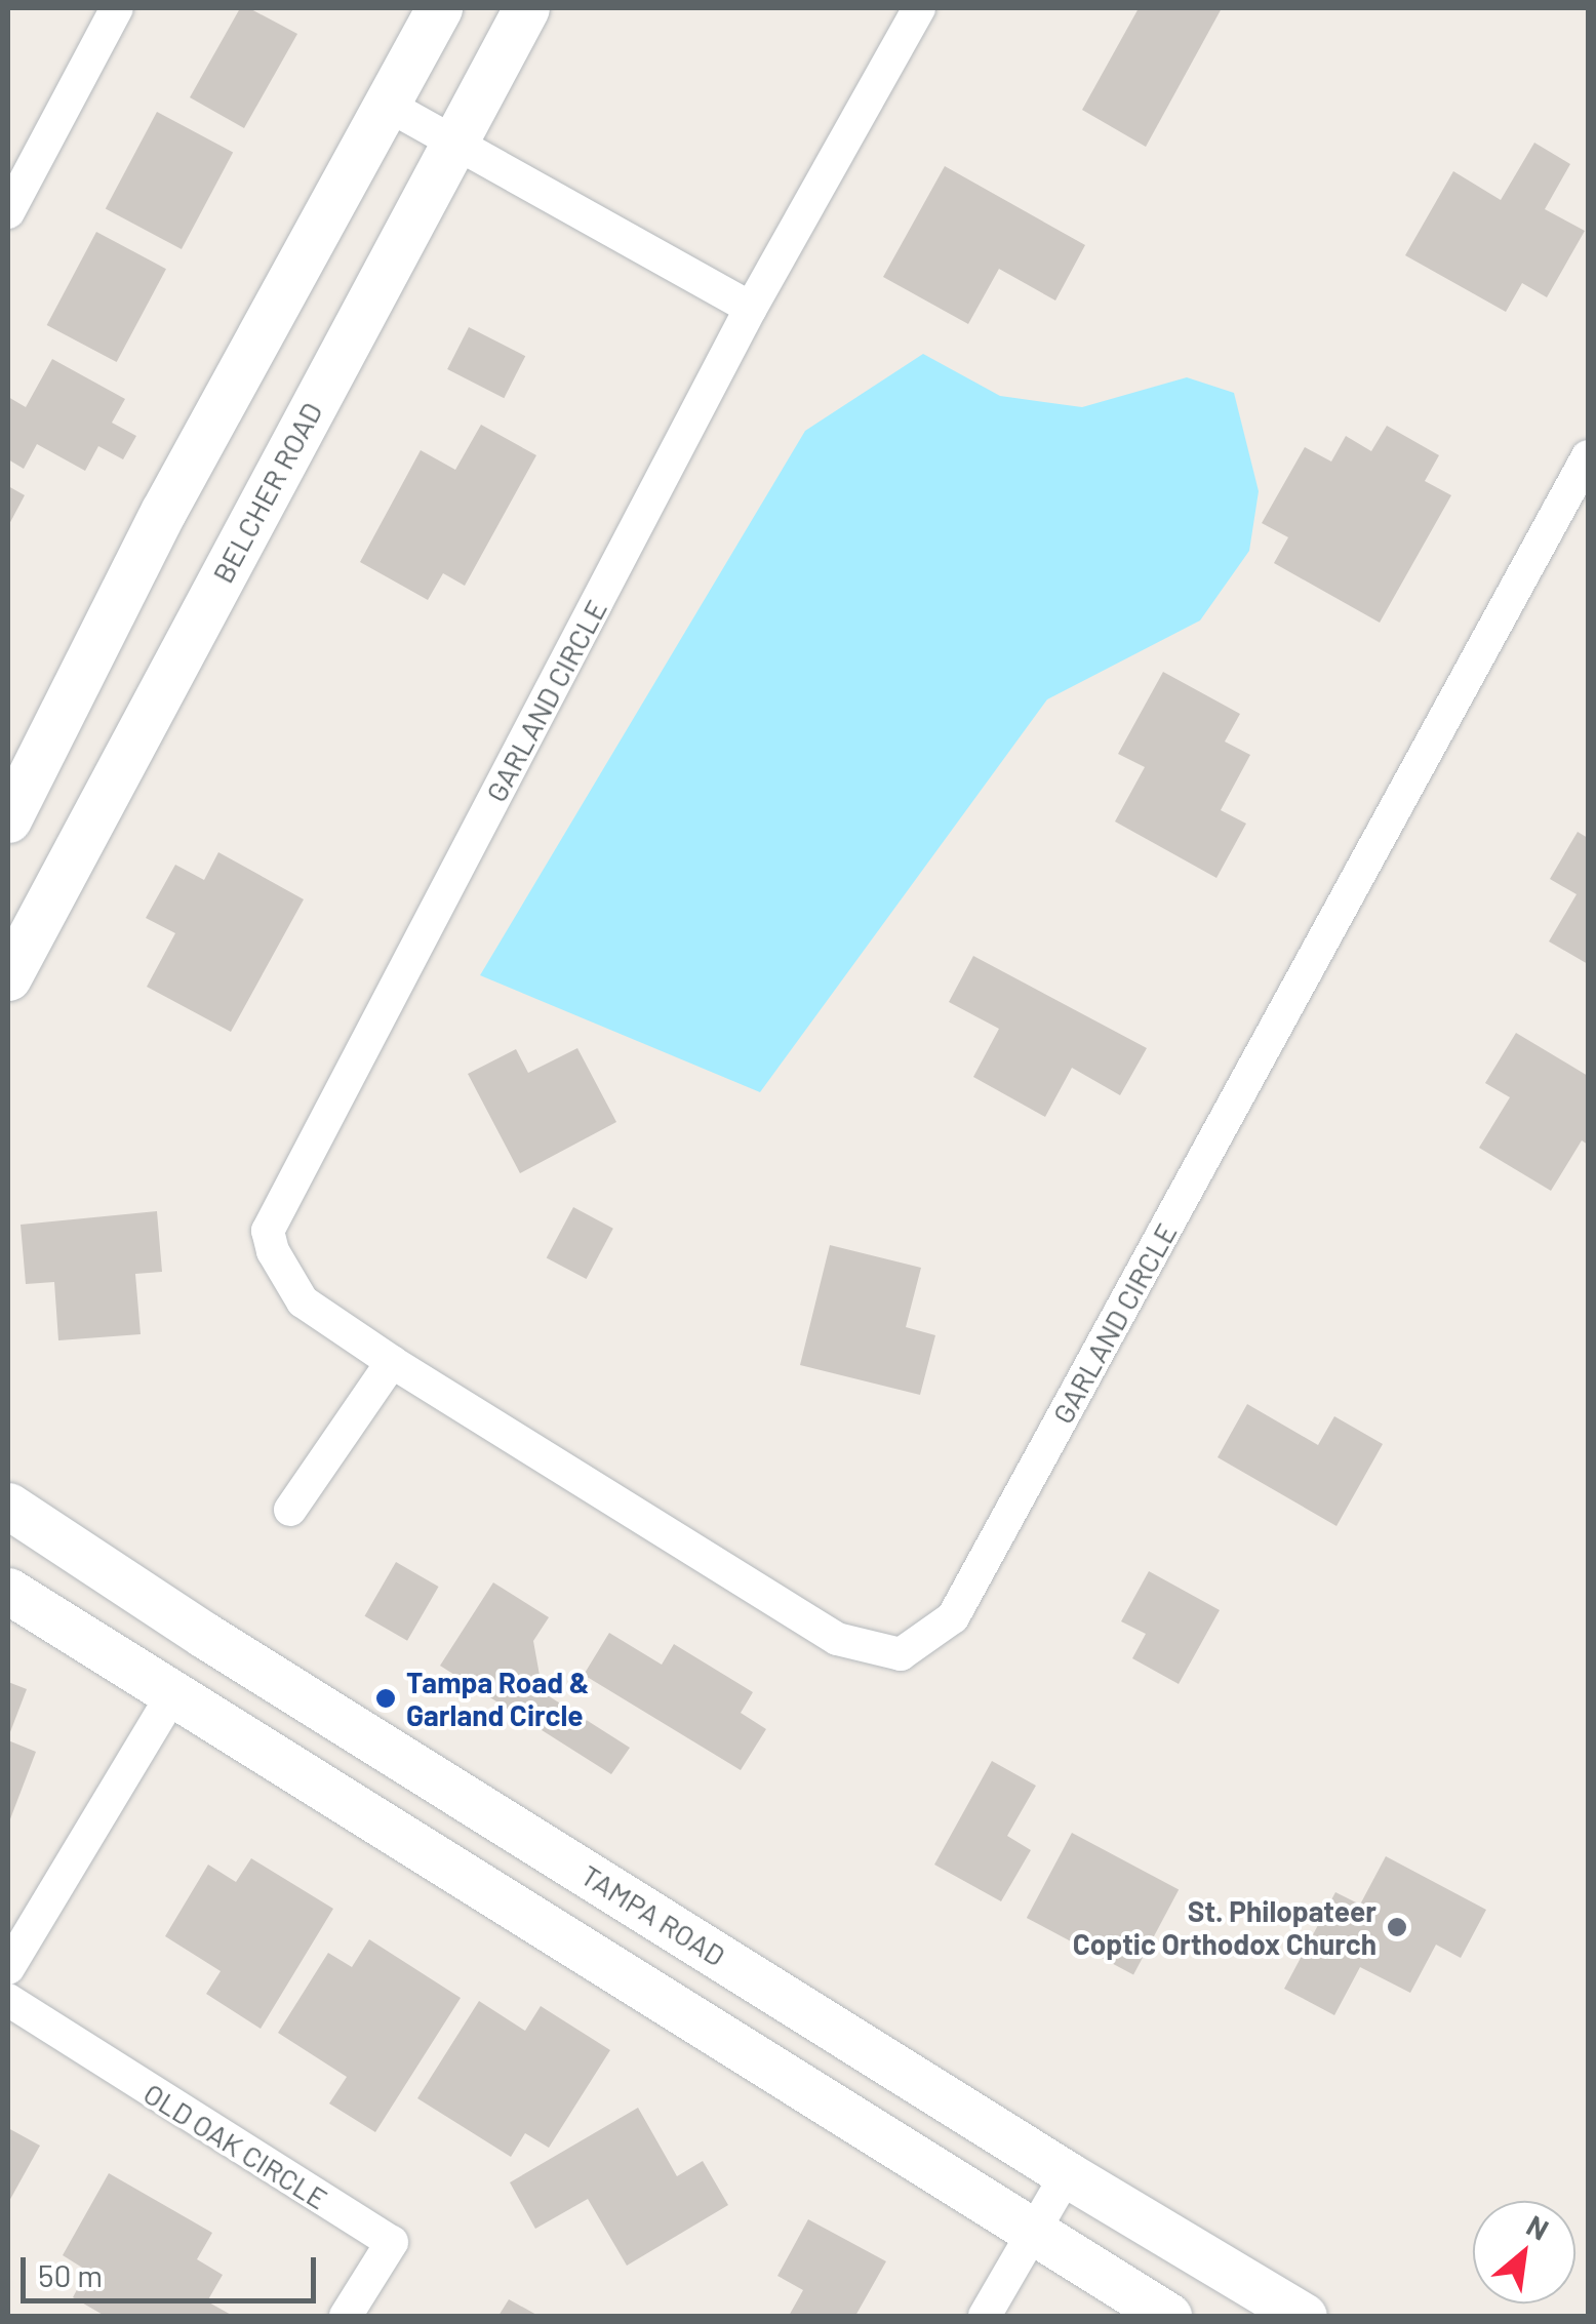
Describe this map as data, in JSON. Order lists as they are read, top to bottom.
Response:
{
  "streets": {
    "main road": ["BELCHER ROAD", "TAMPA ROAD"],
    "street": ["GARLAND CIRCLE", "OLD OAK CIRCLE"]
  },
  "places": ["Tampa Road & Garland Circle", "St. Philopateer Coptic Orthodox Church"],
  "scale_bar": "50 m",
  "north": "top right"
}
